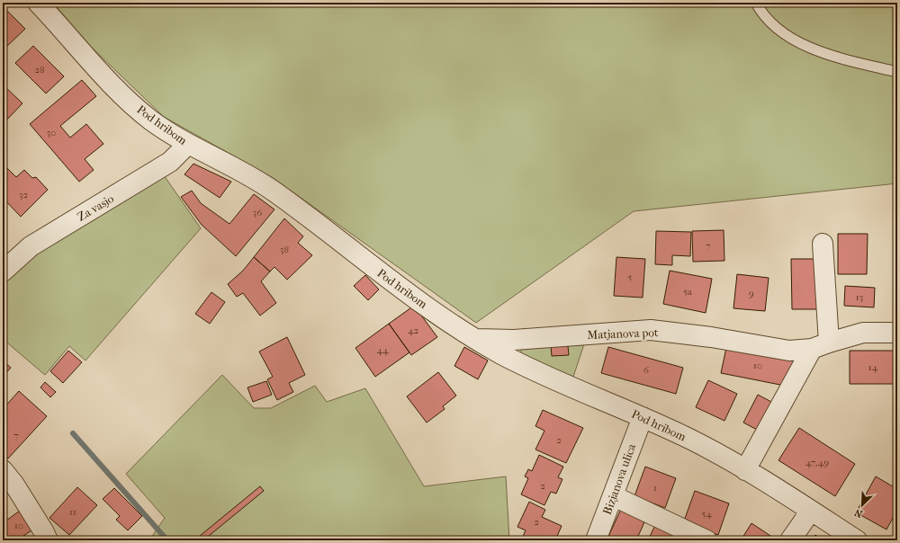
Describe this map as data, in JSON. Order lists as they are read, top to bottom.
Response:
{
  "streets": {
    "street": [
      "Pod hribom",
      "Za vasjo",
      "Matjanova pot",
      "Bizjanova ulica"
    ]
  },
  "crossings": [
    ["Pod hribom", "Za vasjo"],
    ["Pod hribom", "Matjanova pot"],
    ["Pod hribom", "Bizjanova ulica"]
  ],
  "house_numbers": [
    "28",
    "30",
    "32",
    "36",
    "7",
    "38",
    "5",
    "5a",
    "9",
    "13",
    "42",
    "44",
    "10",
    "14",
    "6",
    "7",
    "2",
    "47,49",
    "2",
    "1",
    "11",
    "54",
    "2",
    "10"
  ],
  "north": "bottom left"
}
